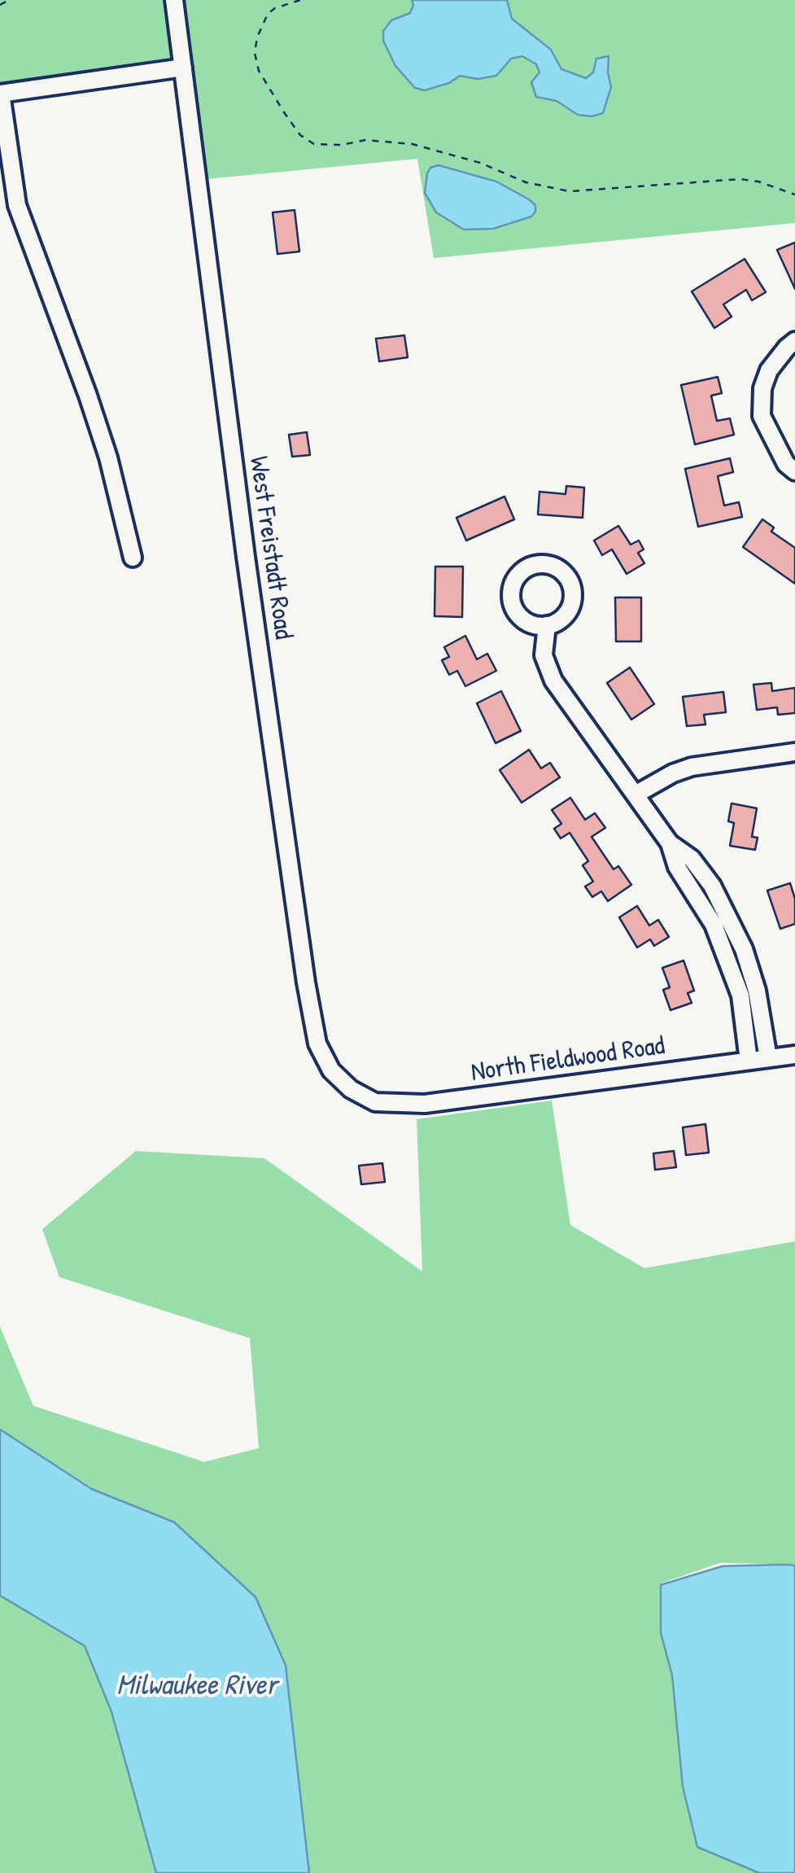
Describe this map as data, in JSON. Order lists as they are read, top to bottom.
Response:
{
  "streets": {
    "street": ["West Freistadt Road", "North Fieldwood Road"]
  },
  "crossings": [
    ["West Freistadt Road", "North Fieldwood Road"]
  ],
  "water": ["Milwaukee River"]
}
